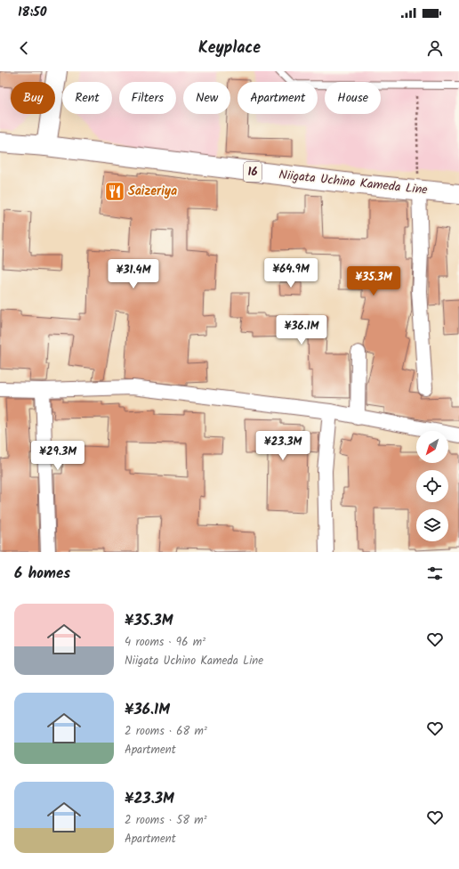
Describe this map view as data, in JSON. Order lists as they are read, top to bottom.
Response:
{
  "streets": {
    "main road": ["16", "Niigata Uchino Kameda Line"]
  },
  "places": {
    "restaurant": ["Saizeriya"]
  },
  "north": "bottom left",
  "page": {
    "status": "18:50",
    "header": "Keyplace",
    "chip": [
      "Buy",
      "Rent",
      "Filters",
      "New",
      "Apartment",
      "House"
    ],
    "price": [
      "¥64.9M",
      "¥31.4M",
      "¥35.3M",
      "¥36.1M",
      "¥23.3M",
      "¥29.3M"
    ],
    "heading": "6 homes",
    "list": [
      {
        "name": "¥35.3M",
        "note": "4 rooms · 96 m² · Niigata Uchino Kameda Line"
      },
      {
        "name": "¥36.1M",
        "note": "2 rooms · 68 m² · Apartment"
      },
      {
        "name": "¥23.3M",
        "note": "2 rooms · 58 m² · Apartment"
      }
    ]
  }
}
